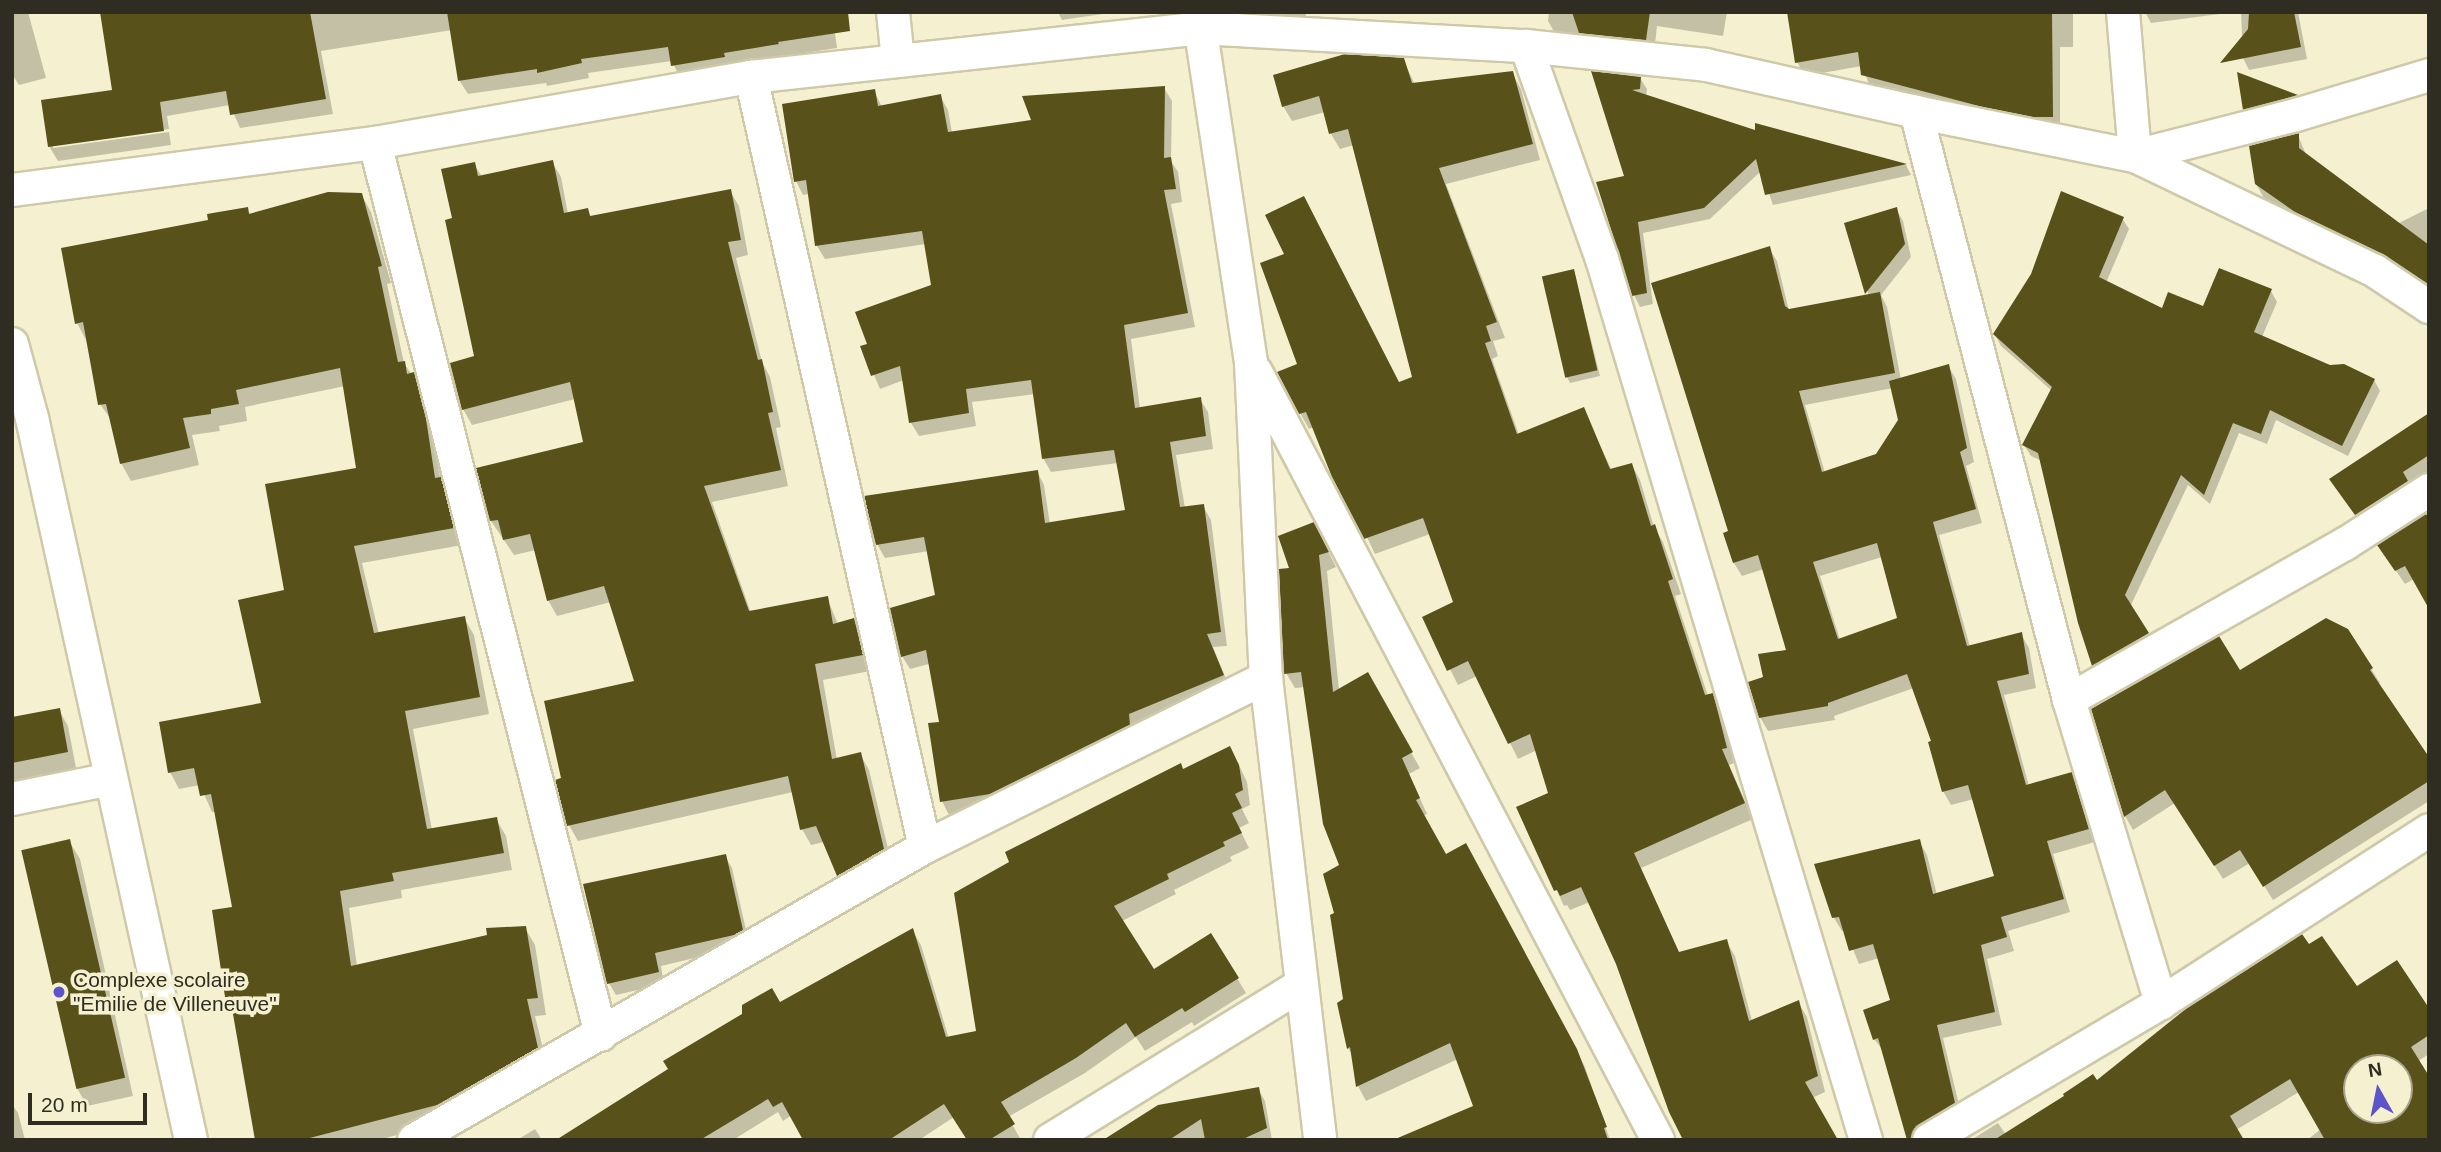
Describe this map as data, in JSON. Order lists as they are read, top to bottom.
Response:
{
  "places": ["Complexe scolaire \"Emilie de Villeneuve\""],
  "scale_bar": "20 m",
  "north": "top"
}
